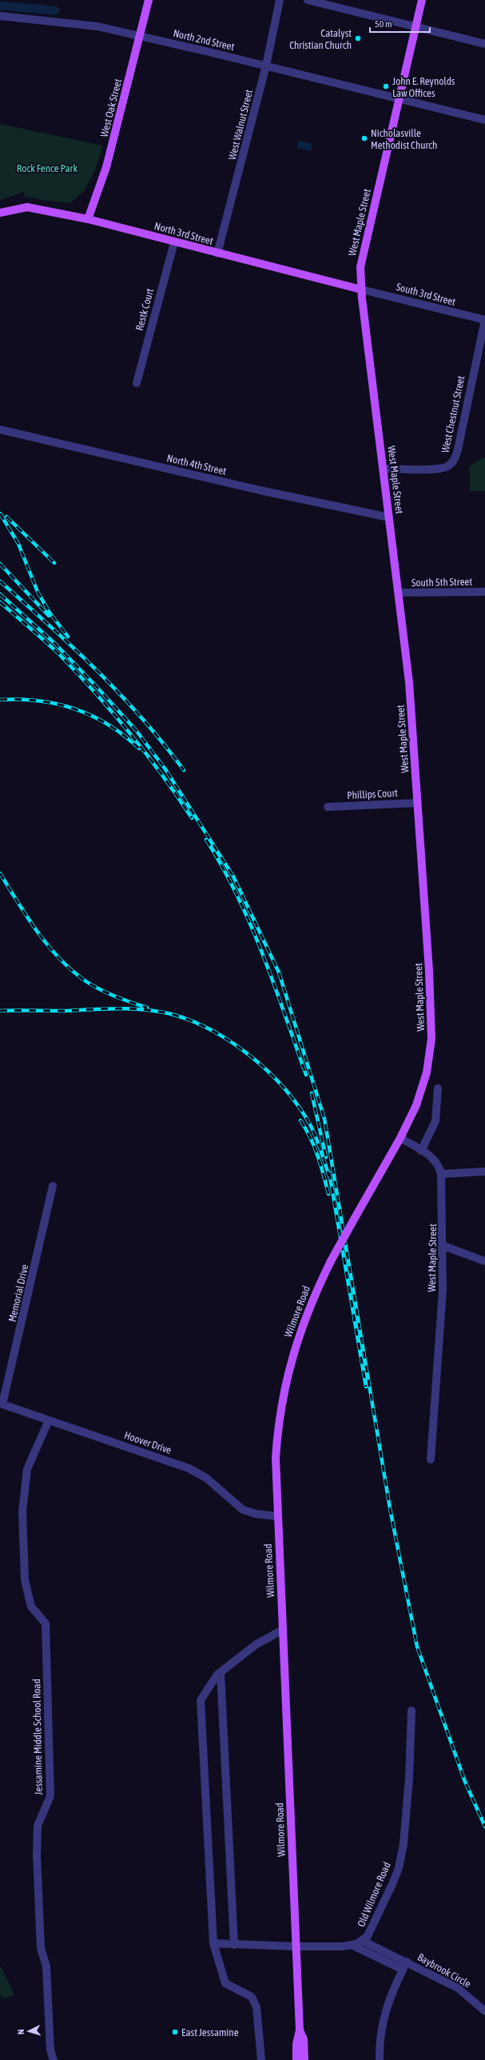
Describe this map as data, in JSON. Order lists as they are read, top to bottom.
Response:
{
  "streets": {
    "main road": [
      "West Oak Street",
      "West Maple Street",
      "North 3rd Street",
      "Wilmore Road"
    ],
    "street": [
      "North 2nd Street",
      "West Walnut Street",
      "South 3rd Street",
      "Restk Court",
      "West Chestnut Street",
      "North 4th Street",
      "South 5th Street",
      "Phillips Court",
      "Memorial Drive",
      "Hoover Drive",
      "Jessamine Middle School Road",
      "Old Wilmore Road",
      "Baybrook Circle"
    ]
  },
  "crossings": [
    ["North 2nd Street", "West Oak Street"],
    ["North 2nd Street", "West Walnut Street"],
    ["North 2nd Street", "West Maple Street"],
    ["West Oak Street", "North 3rd Street"],
    ["West Walnut Street", "North 3rd Street"],
    ["West Maple Street", "North 3rd Street"],
    ["West Maple Street", "South 3rd Street"],
    ["West Maple Street", "West Chestnut Street"],
    ["West Maple Street", "North 4th Street"],
    ["West Maple Street", "South 5th Street"],
    ["West Maple Street", "Phillips Court"],
    ["West Maple Street", "Wilmore Road"],
    ["North 3rd Street", "South 3rd Street"],
    ["North 3rd Street", "Restk Court"],
    ["South 3rd Street", "West Chestnut Street"],
    ["Memorial Drive", "Hoover Drive"],
    ["Wilmore Road", "Hoover Drive"],
    ["Wilmore Road", "Old Wilmore Road"],
    ["Hoover Drive", "Jessamine Middle School Road"],
    ["Old Wilmore Road", "Baybrook Circle"]
  ],
  "parks": ["Rock Fence Park"],
  "places": [
    "Catalyst Christian Church",
    "John E. Reynolds Law Offices",
    "Nicholasville Methodist Church",
    "East Jessamine"
  ],
  "scale_bar": "50 m",
  "north": "left"
}
